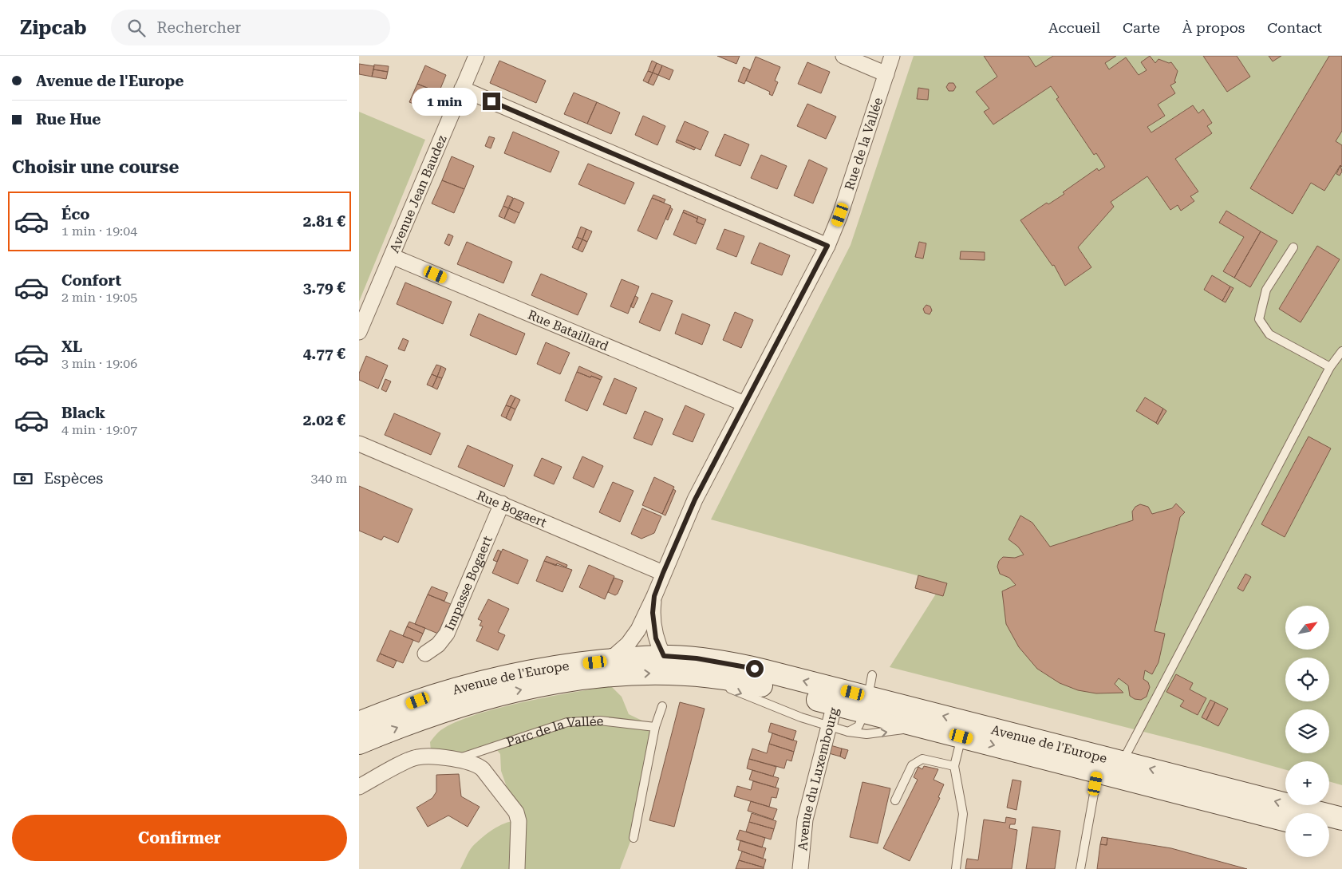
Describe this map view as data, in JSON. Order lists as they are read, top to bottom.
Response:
{
  "streets": {
    "street": [
      "Rue de la Vallée",
      "Avenue Jean Baudez",
      "Rue Bataillard",
      "Rue Bogaert",
      "Impasse Bogaert",
      "Avenue de l'Europe",
      "Parc de la Vallée",
      "Avenue du Luxembourg"
    ]
  },
  "crossings": [
    ["Rue de la Vallée", "Rue Bataillard"],
    ["Rue de la Vallée", "Rue Bogaert"],
    ["Rue de la Vallée", "Avenue de l'Europe"],
    ["Avenue Jean Baudez", "Rue Bataillard"],
    ["Rue Bogaert", "Impasse Bogaert"],
    ["Avenue de l'Europe", "Avenue du Luxembourg"]
  ],
  "north": "top right",
  "page": {
    "header": "Zipcab",
    "search": "Rechercher",
    "nav": [
      "Accueil",
      "Carte",
      "À propos",
      "Contact"
    ],
    "banner": ["Avenue de l'Europe", "Rue Hue"],
    "bubble": "1 min",
    "heading": "Choisir une course",
    "list": [
      {
        "name": "Éco",
        "note": "1 min · 19:04",
        "value": "2.81 €"
      },
      {
        "name": "Confort",
        "note": "2 min · 19:05",
        "value": "3.79 €"
      },
      {
        "name": "XL",
        "note": "3 min · 19:06",
        "value": "4.77 €"
      },
      {
        "name": "Black",
        "note": "4 min · 19:07",
        "value": "2.02 €"
      }
    ],
    "pay": ["Espèces", "340 m"],
    "map_buttons": ["+", "−"],
    "buttons": "Confirmer"
  }
}
